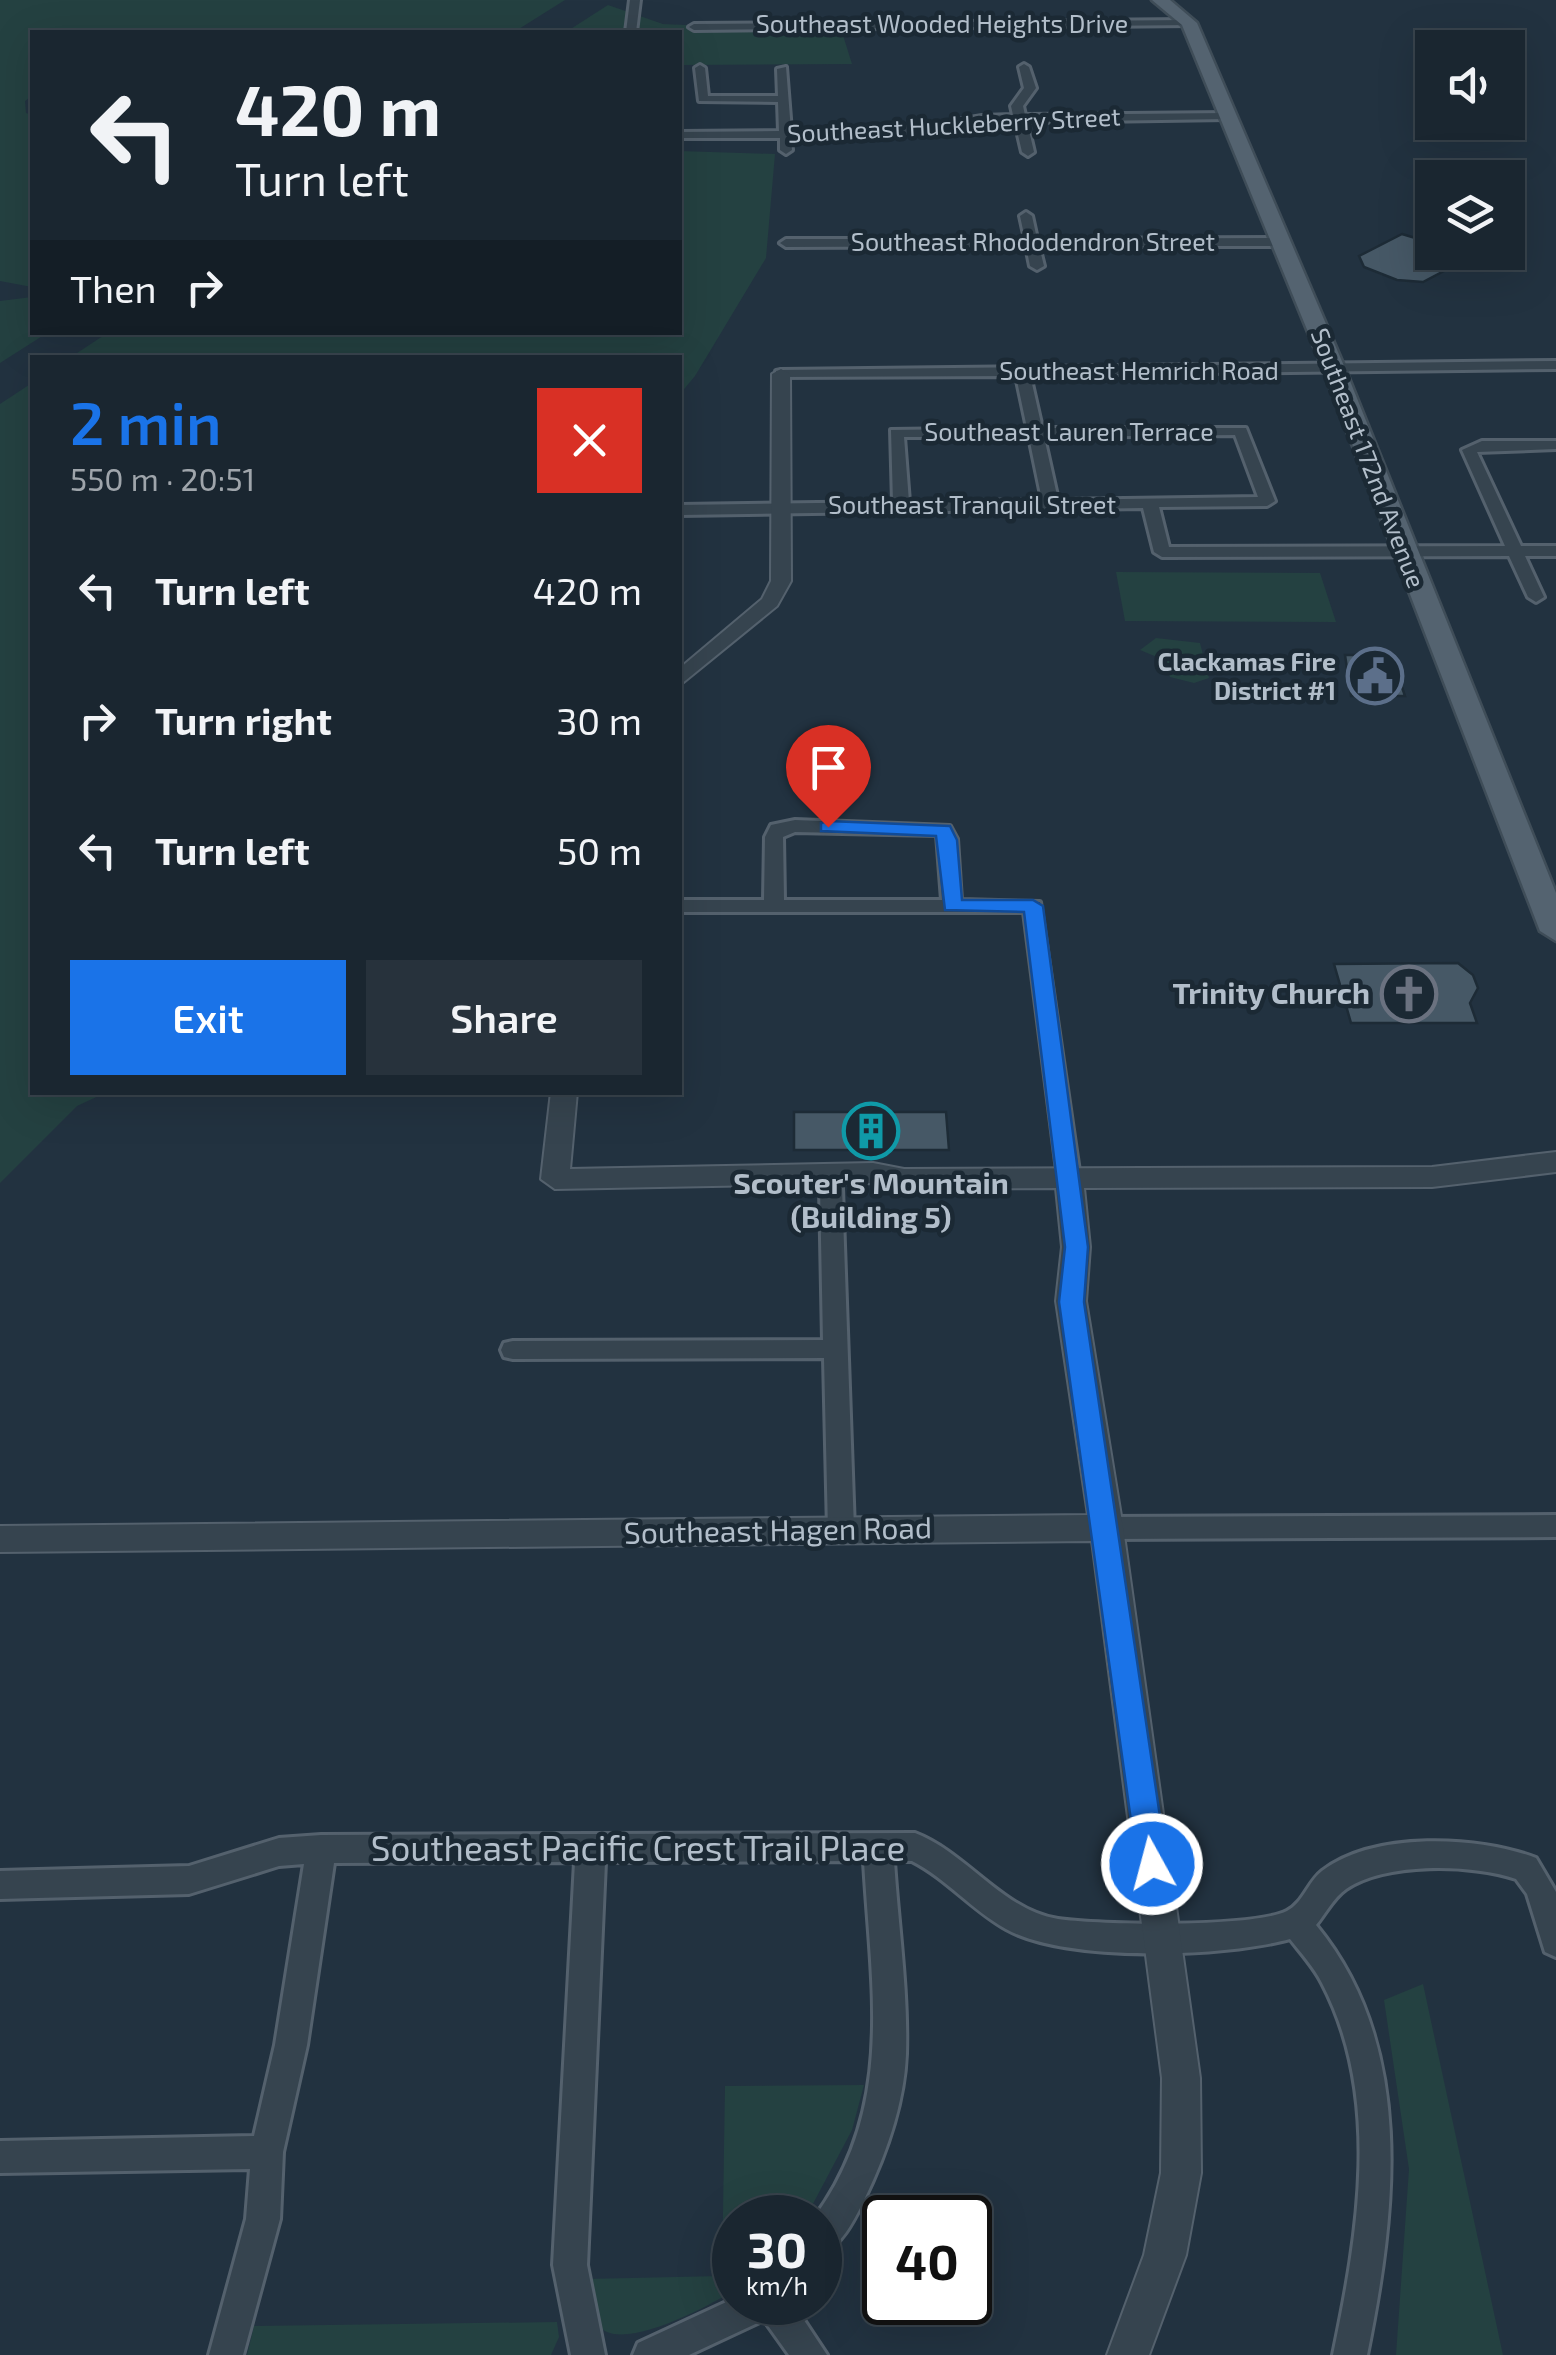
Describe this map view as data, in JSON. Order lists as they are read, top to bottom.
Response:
{
  "streets": {
    "main road": ["Southeast 172nd Avenue"],
    "street": [
      "Southeast Wooded Heights Drive",
      "Southeast Huckleberry Street",
      "Southeast Rhododendron Street",
      "Southeast Hemrich Road",
      "Southeast Lauren Terrace",
      "Southeast Tranquil Street",
      "Southeast Hagen Road",
      "Southeast Pacific Crest Trail Place"
    ]
  },
  "crossings": [
    ["Southeast Wooded Heights Drive", "Southeast 172nd Avenue"],
    ["Southeast Huckleberry Street", "Southeast 172nd Avenue"],
    ["Southeast Rhododendron Street", "Southeast 172nd Avenue"],
    ["Southeast Hemrich Road", "Southeast 172nd Avenue"],
    ["Southeast Lauren Terrace", "Southeast Tranquil Street"]
  ],
  "places": {
    "public building": ["Clackamas Fire District #1"],
    "church": ["Trinity Church"],
    "building": ["Scouter's Mountain (Building 5)"]
  },
  "page": {
    "turn": ["420 m", "Turn left"],
    "then": "Then",
    "heading": ["2 min", "550 m · 20:51"],
    "list": [
      {
        "name": "Turn left",
        "value": "420 m"
      },
      {
        "name": "Turn right",
        "value": "30 m"
      },
      {
        "name": "Turn left",
        "value": "50 m"
      }
    ],
    "buttons": ["Exit", "Share"],
    "speed": "30 km/h",
    "limit": "40"
  }
}
